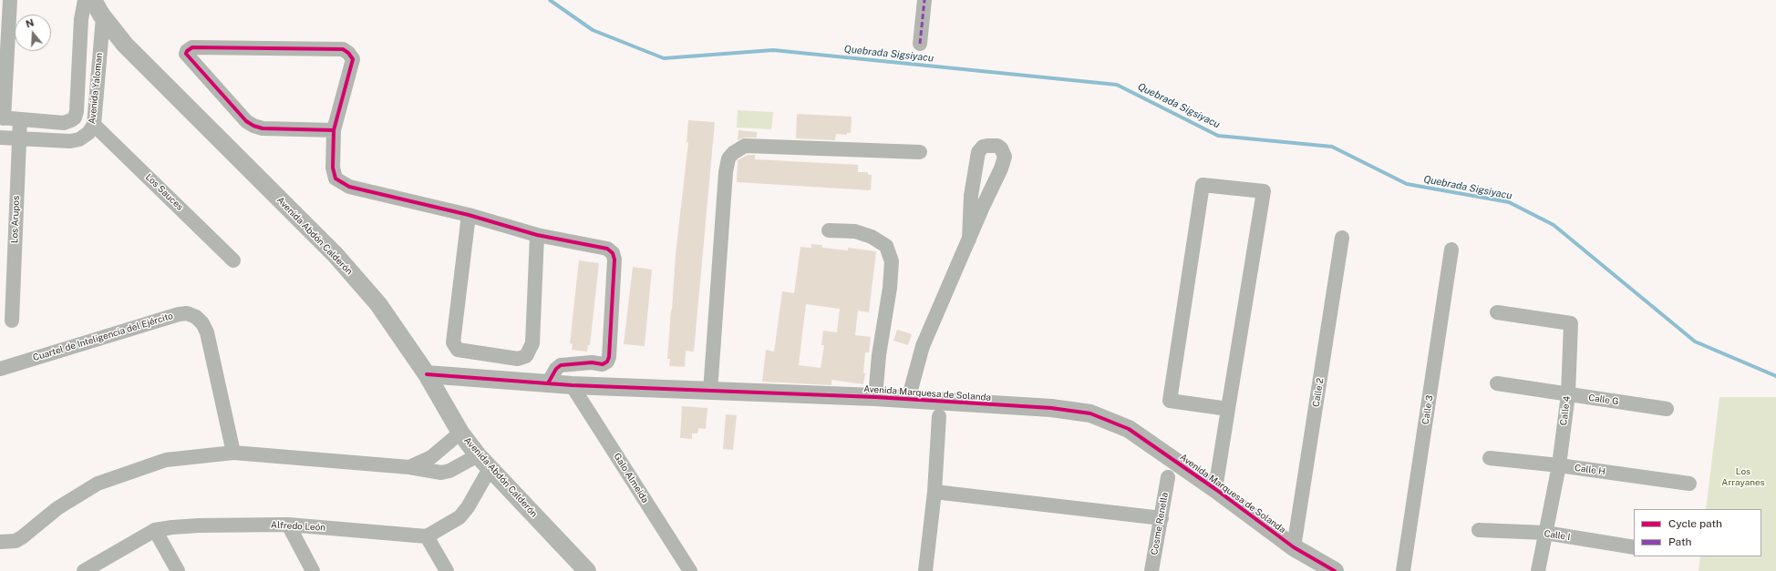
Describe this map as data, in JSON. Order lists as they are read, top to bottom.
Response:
{
  "streets": {
    "street": [
      "Avenida Yaloman",
      "Los Sauces",
      "Los Arupos",
      "Avenida Abdón Calderón",
      "Cuartel de Inteligencia del Ejército",
      "Calle 2",
      "Avenida Marquesa de Solanda",
      "Calle G",
      "Calle 3",
      "Calle 4",
      "Calle H",
      "Galo Almeida",
      "Cosme Renella",
      "Alfredo León",
      "Calle I"
    ]
  },
  "crossings": [
    ["Avenida Yaloman", "Los Sauces"],
    ["Avenida Yaloman", "Los Arupos"],
    ["Avenida Yaloman", "Avenida Abdón Calderón"],
    ["Avenida Abdón Calderón", "Avenida Marquesa de Solanda"],
    ["Calle 2", "Avenida Marquesa de Solanda"],
    ["Avenida Marquesa de Solanda", "Galo Almeida"],
    ["Calle G", "Calle 4"],
    ["Calle 4", "Calle H"],
    ["Calle 4", "Calle I"]
  ],
  "water": ["Quebrada Sigsiyacu"],
  "parks": ["Los Arrayanes"],
  "legend": ["Cycle path", "Path"],
  "north": "top"
}
